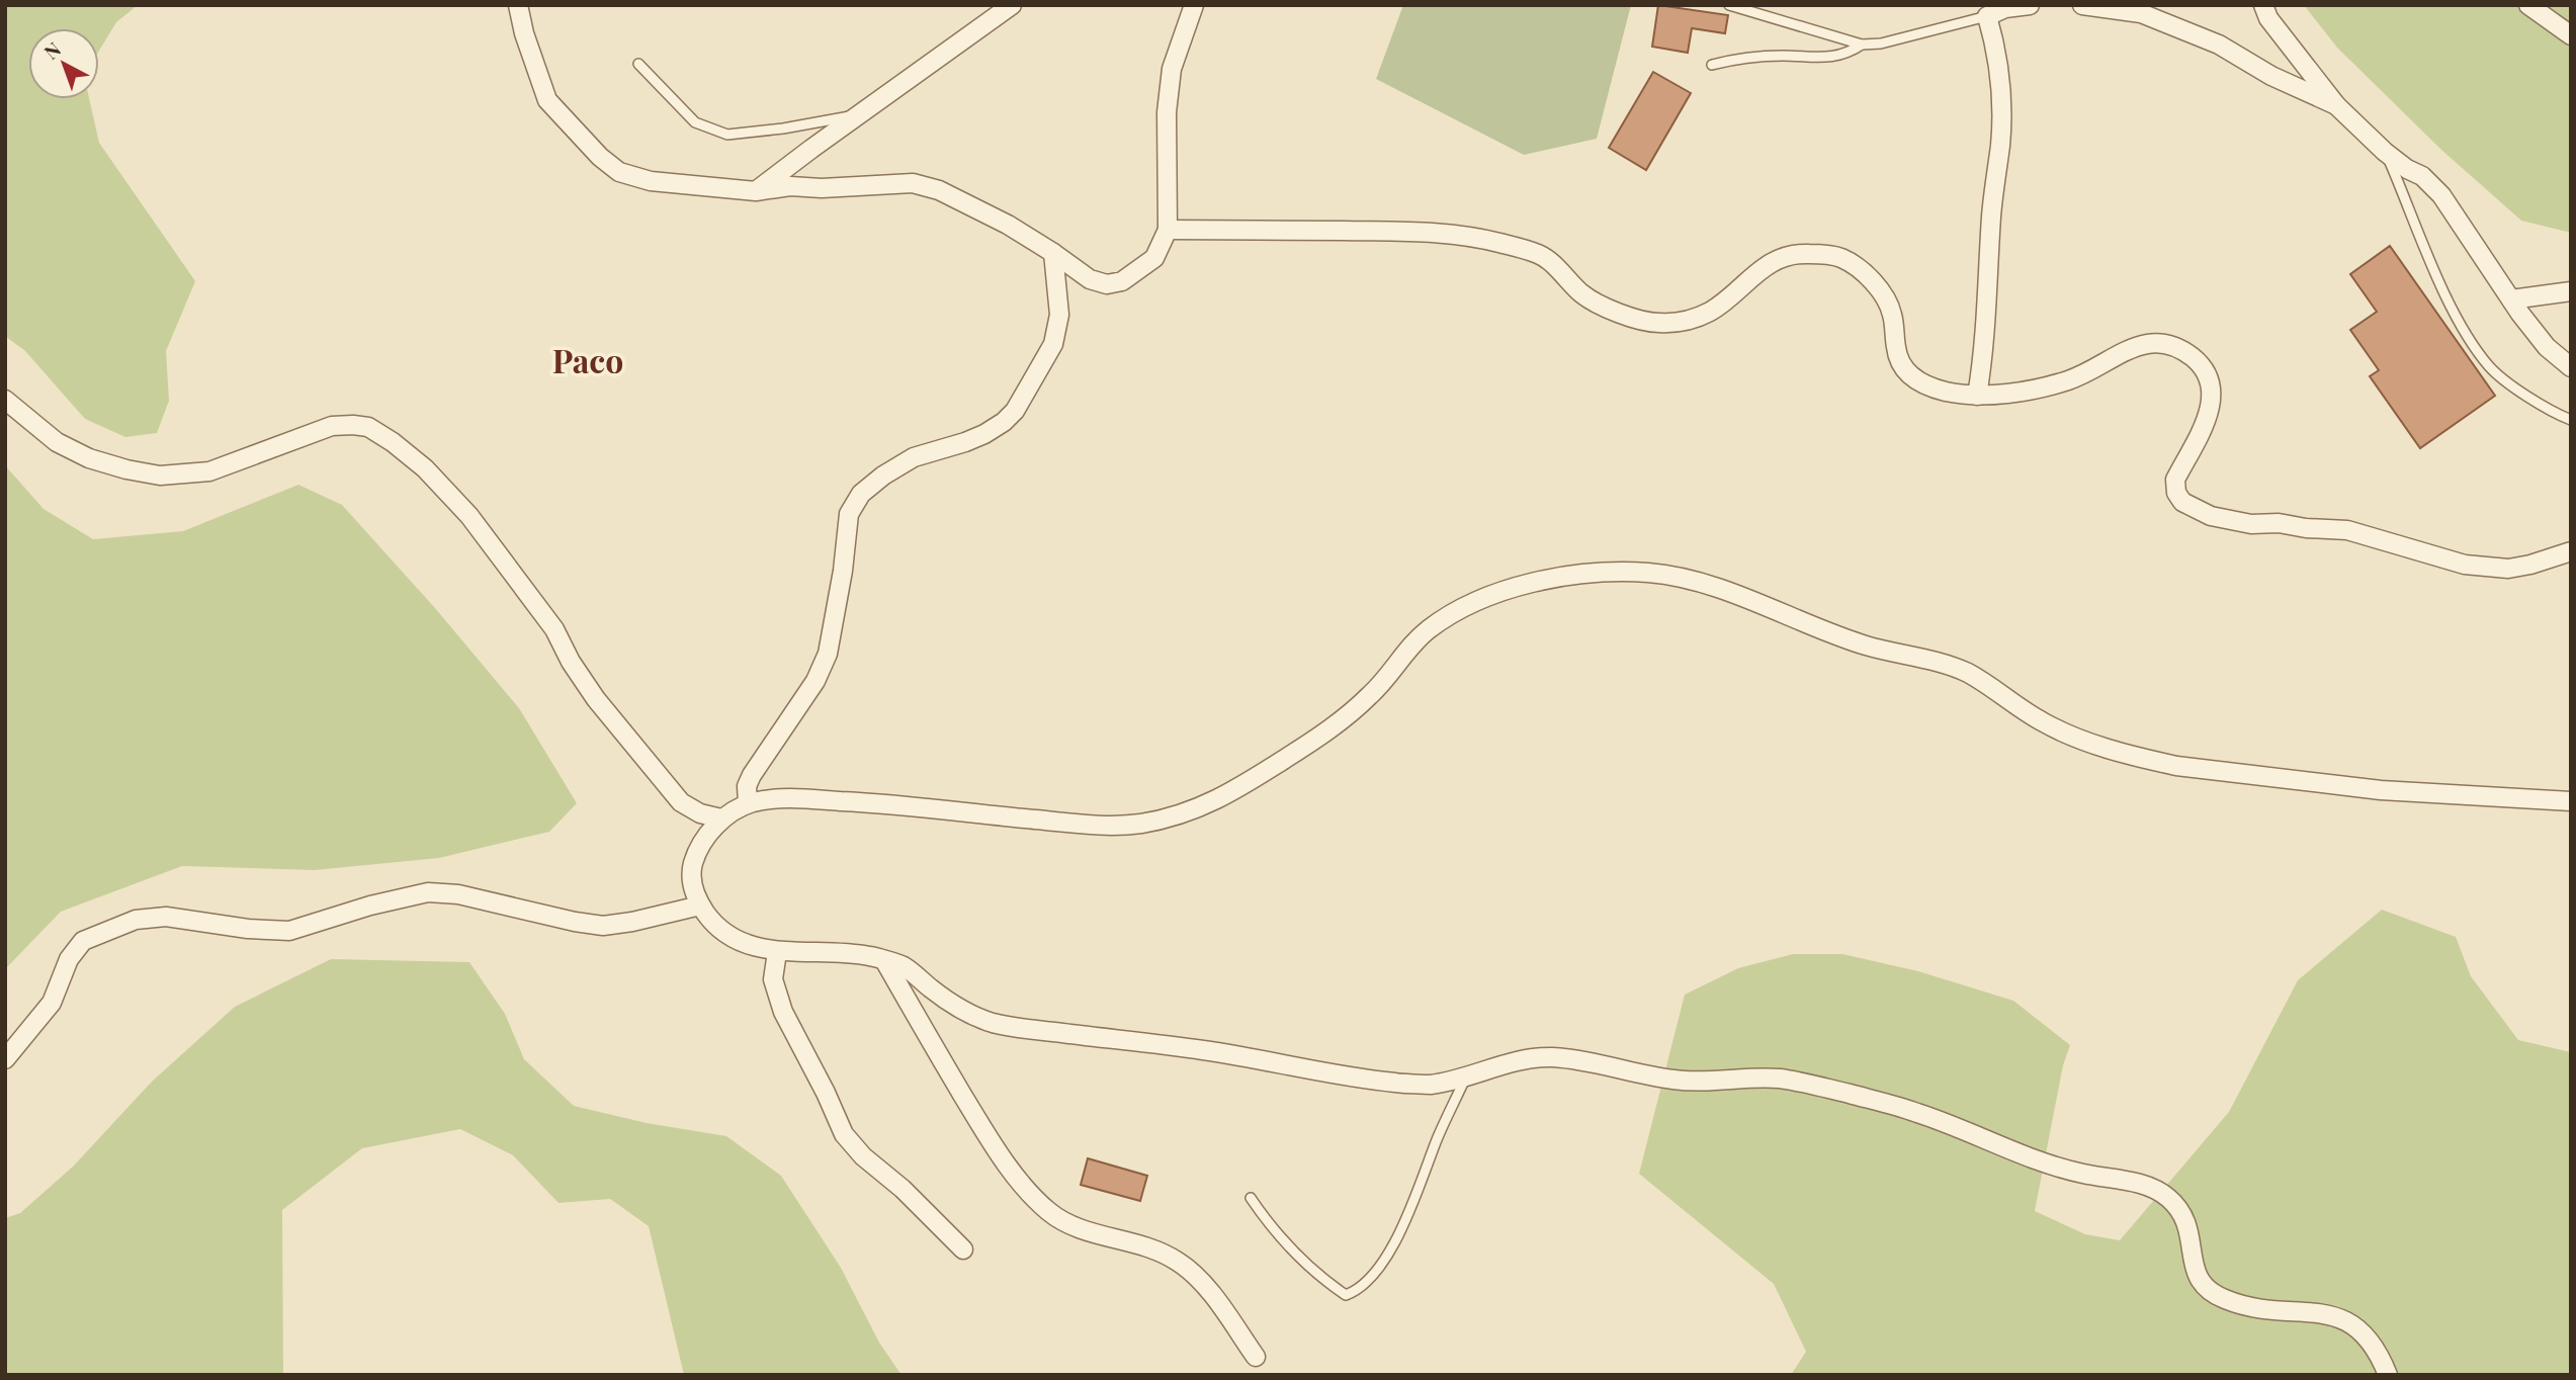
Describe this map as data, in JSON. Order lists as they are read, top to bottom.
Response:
{
  "districts": ["Paco"],
  "north": "top left"
}
